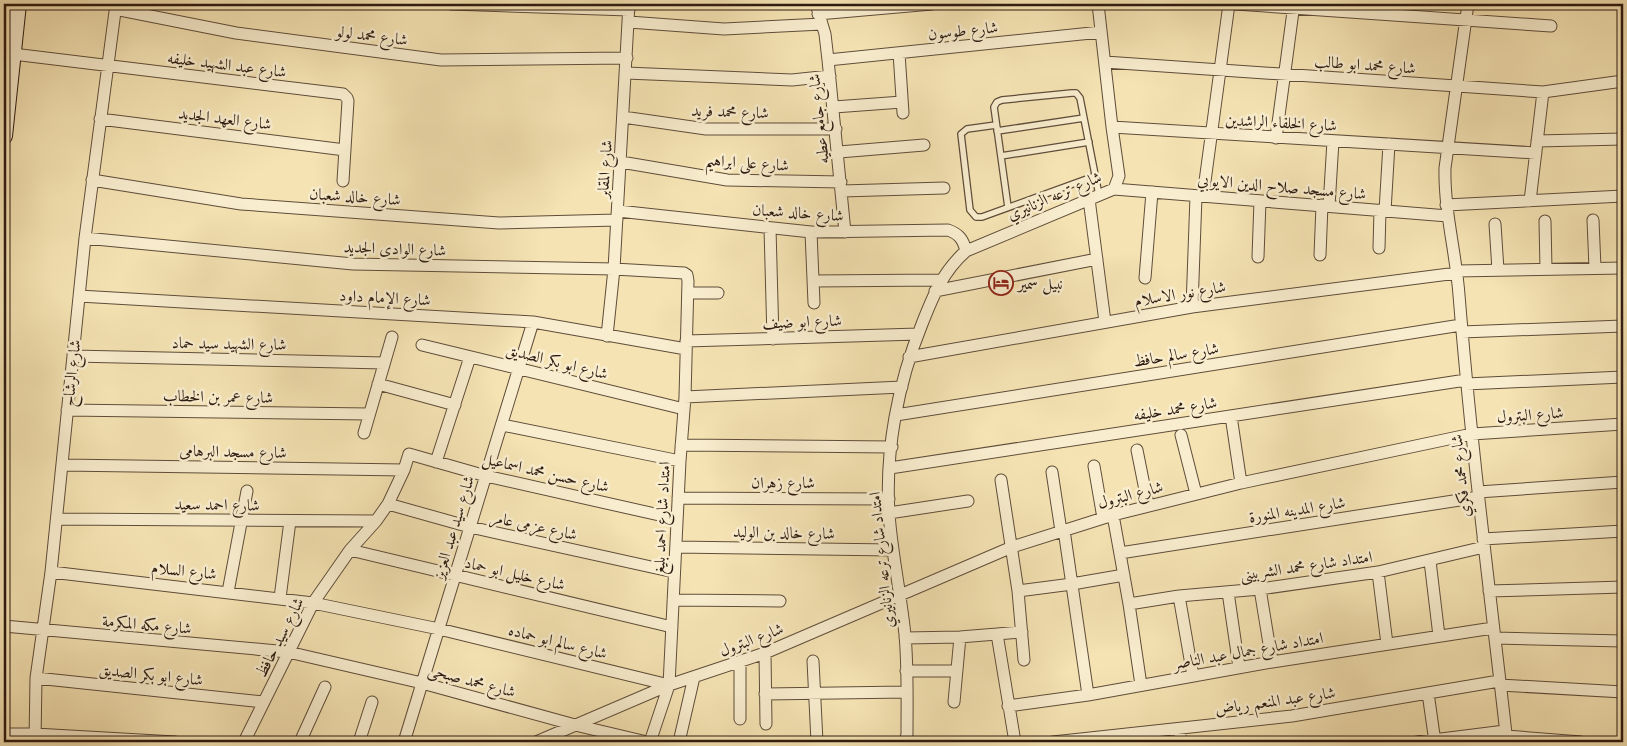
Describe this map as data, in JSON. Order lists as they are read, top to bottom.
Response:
{
  "streets": {
    "street": [
      "شارع طوسون",
      "شارع محمد لولو",
      "شارع عبد الشهيد خليفه",
      "شارع محمد ابو طالب",
      "شارع محمد فريد",
      "شارع العهد الجديد",
      "شارع جامع عطيه",
      "شارع الخلفاء الراشدين",
      "شارع على ابراهيم",
      "شارع المقابر",
      "شارع مسجد صلاح الدين الايوبي",
      "شارع ترعه الزنانيري",
      "شارع خالد شعبان",
      "شارع الوادى الجديد",
      "شارع نور الاسلام",
      "شارع الإمام داود",
      "شارع ابو ضيف",
      "شارع الشهيد سيد حماد",
      "شارع سالم حافظ",
      "شارع ابو بكر الصديق",
      "شارع الرشاح",
      "شارع عمر بن الخطاب",
      "شارع محمد خليفه",
      "شارع البترول",
      "شارع مسجد البرهامى",
      "شارع حسن محمد اسماعيل",
      "شارع محمد فكري",
      "شارع زهران",
      "شارع احمد سعيد",
      "شارع المدينه المنورة",
      "امتداد شارع احمد بليغ",
      "شارع عزمى عامر",
      "شارع سيد عبد العزيز",
      "شارع خالد بن الوليد",
      "امتداد شارع ترعه الزنانيري",
      "امتداد شارع محمد الشربينى",
      "شارع السلام",
      "شارع خليل ابو حماد",
      "شارع مكه المكرمة",
      "شارع سيد حافظ",
      "شارع سالم ابو حماده",
      "امتداد شارع جمال عبد الناصر",
      "شارع محمد صبحى",
      "شارع عبد المنعم رياض"
    ]
  },
  "crossings": [
    ["شارع طوسون", "شارع جامع عطيه"],
    ["شارع طوسون", "شارع ترعه الزنانيري"],
    ["شارع محمد لولو", "شارع المقابر"],
    ["شارع محمد لولو", "شارع الرشاح"],
    ["شارع عبد الشهيد خليفه", "شارع العهد الجديد"],
    ["شارع عبد الشهيد خليفه", "شارع الرشاح"],
    ["شارع محمد ابو طالب", "شارع ترعه الزنانيري"],
    ["شارع محمد فريد", "شارع جامع عطيه"],
    ["شارع محمد فريد", "شارع المقابر"],
    ["شارع العهد الجديد", "شارع الرشاح"],
    ["شارع جامع عطيه", "شارع على ابراهيم"],
    ["شارع جامع عطيه", "شارع خالد شعبان"],
    ["شارع الخلفاء الراشدين", "شارع ترعه الزنانيري"],
    ["شارع على ابراهيم", "شارع المقابر"],
    ["شارع المقابر", "شارع خالد شعبان"],
    ["شارع المقابر", "شارع الوادى الجديد"],
    ["شارع المقابر", "شارع الإمام داود"],
    ["شارع مسجد صلاح الدين الايوبي", "شارع ترعه الزنانيري"],
    ["شارع مسجد صلاح الدين الايوبي", "شارع محمد فكري"],
    ["شارع ترعه الزنانيري", "شارع خالد شعبان"],
    ["شارع ترعه الزنانيري", "امتداد شارع ترعه الزنانيري"],
    ["شارع خالد شعبان", "شارع الرشاح"],
    ["شارع الوادى الجديد", "شارع الرشاح"],
    ["شارع الوادى الجديد", "امتداد شارع احمد بليغ"],
    ["شارع نور الاسلام", "شارع محمد فكري"],
    ["شارع نور الاسلام", "امتداد شارع ترعه الزنانيري"],
    ["شارع الإمام داود", "شارع ابو ضيف"],
    ["شارع الإمام داود", "شارع الرشاح"],
    ["شارع الإمام داود", "امتداد شارع احمد بليغ"],
    ["شارع الإمام داود", "شارع سيد عبد العزيز"],
    ["شارع ابو ضيف", "امتداد شارع احمد بليغ"],
    ["شارع ابو ضيف", "امتداد شارع ترعه الزنانيري"],
    ["شارع الشهيد سيد حماد", "شارع الرشاح"],
    ["شارع سالم حافظ", "شارع محمد فكري"],
    ["شارع سالم حافظ", "امتداد شارع ترعه الزنانيري"],
    ["شارع ابو بكر الصديق", "شارع الرشاح"],
    ["شارع ابو بكر الصديق", "امتداد شارع احمد بليغ"],
    ["شارع ابو بكر الصديق", "شارع سيد عبد العزيز"],
    ["شارع ابو بكر الصديق", "شارع سيد حافظ"],
    ["شارع الرشاح", "شارع عمر بن الخطاب"],
    ["شارع الرشاح", "شارع مسجد البرهامى"],
    ["شارع الرشاح", "شارع احمد سعيد"],
    ["شارع الرشاح", "شارع السلام"],
    ["شارع الرشاح", "شارع مكه المكرمة"],
    ["شارع محمد خليفه", "شارع محمد فكري"],
    ["شارع محمد خليفه", "امتداد شارع ترعه الزنانيري"],
    ["شارع البترول", "شارع محمد فكري"],
    ["شارع البترول", "امتداد شارع احمد بليغ"],
    ["شارع البترول", "امتداد شارع ترعه الزنانيري"],
    ["شارع البترول", "شارع سالم ابو حماده"],
    ["شارع البترول", "شارع محمد صبحى"],
    ["شارع مسجد البرهامى", "شارع سيد حافظ"],
    ["شارع حسن محمد اسماعيل", "امتداد شارع احمد بليغ"],
    ["شارع حسن محمد اسماعيل", "شارع سيد عبد العزيز"],
    ["شارع حسن محمد اسماعيل", "شارع سيد حافظ"],
    ["شارع محمد فكري", "شارع المدينه المنورة"],
    ["شارع محمد فكري", "امتداد شارع محمد الشربينى"],
    ["شارع محمد فكري", "امتداد شارع جمال عبد الناصر"],
    ["شارع محمد فكري", "شارع عبد المنعم رياض"],
    ["شارع زهران", "امتداد شارع احمد بليغ"],
    ["شارع زهران", "امتداد شارع ترعه الزنانيري"],
    ["شارع احمد سعيد", "شارع سيد حافظ"],
    ["امتداد شارع احمد بليغ", "شارع عزمى عامر"],
    ["امتداد شارع احمد بليغ", "شارع خالد بن الوليد"],
    ["امتداد شارع احمد بليغ", "شارع خليل ابو حماد"],
    ["امتداد شارع احمد بليغ", "شارع سالم ابو حماده"],
    ["امتداد شارع احمد بليغ", "شارع محمد صبحى"],
    ["شارع عزمى عامر", "شارع سيد عبد العزيز"],
    ["شارع عزمى عامر", "شارع سيد حافظ"],
    ["شارع سيد عبد العزيز", "شارع خليل ابو حماد"],
    ["شارع سيد عبد العزيز", "شارع سالم ابو حماده"],
    ["شارع سيد عبد العزيز", "شارع محمد صبحى"],
    ["شارع خالد بن الوليد", "امتداد شارع ترعه الزنانيري"],
    ["شارع السلام", "شارع سيد حافظ"],
    ["شارع السلام", "شارع سالم ابو حماده"],
    ["شارع خليل ابو حماد", "شارع سيد حافظ"],
    ["شارع مكه المكرمة", "شارع سيد حافظ"],
    ["شارع مكه المكرمة", "شارع محمد صبحى"],
    ["شارع سيد حافظ", "شارع سالم ابو حماده"],
    ["شارع سيد حافظ", "شارع محمد صبحى"]
  ],
  "places": {
    "hotel": ["نبيل سمير"]
  }
}
